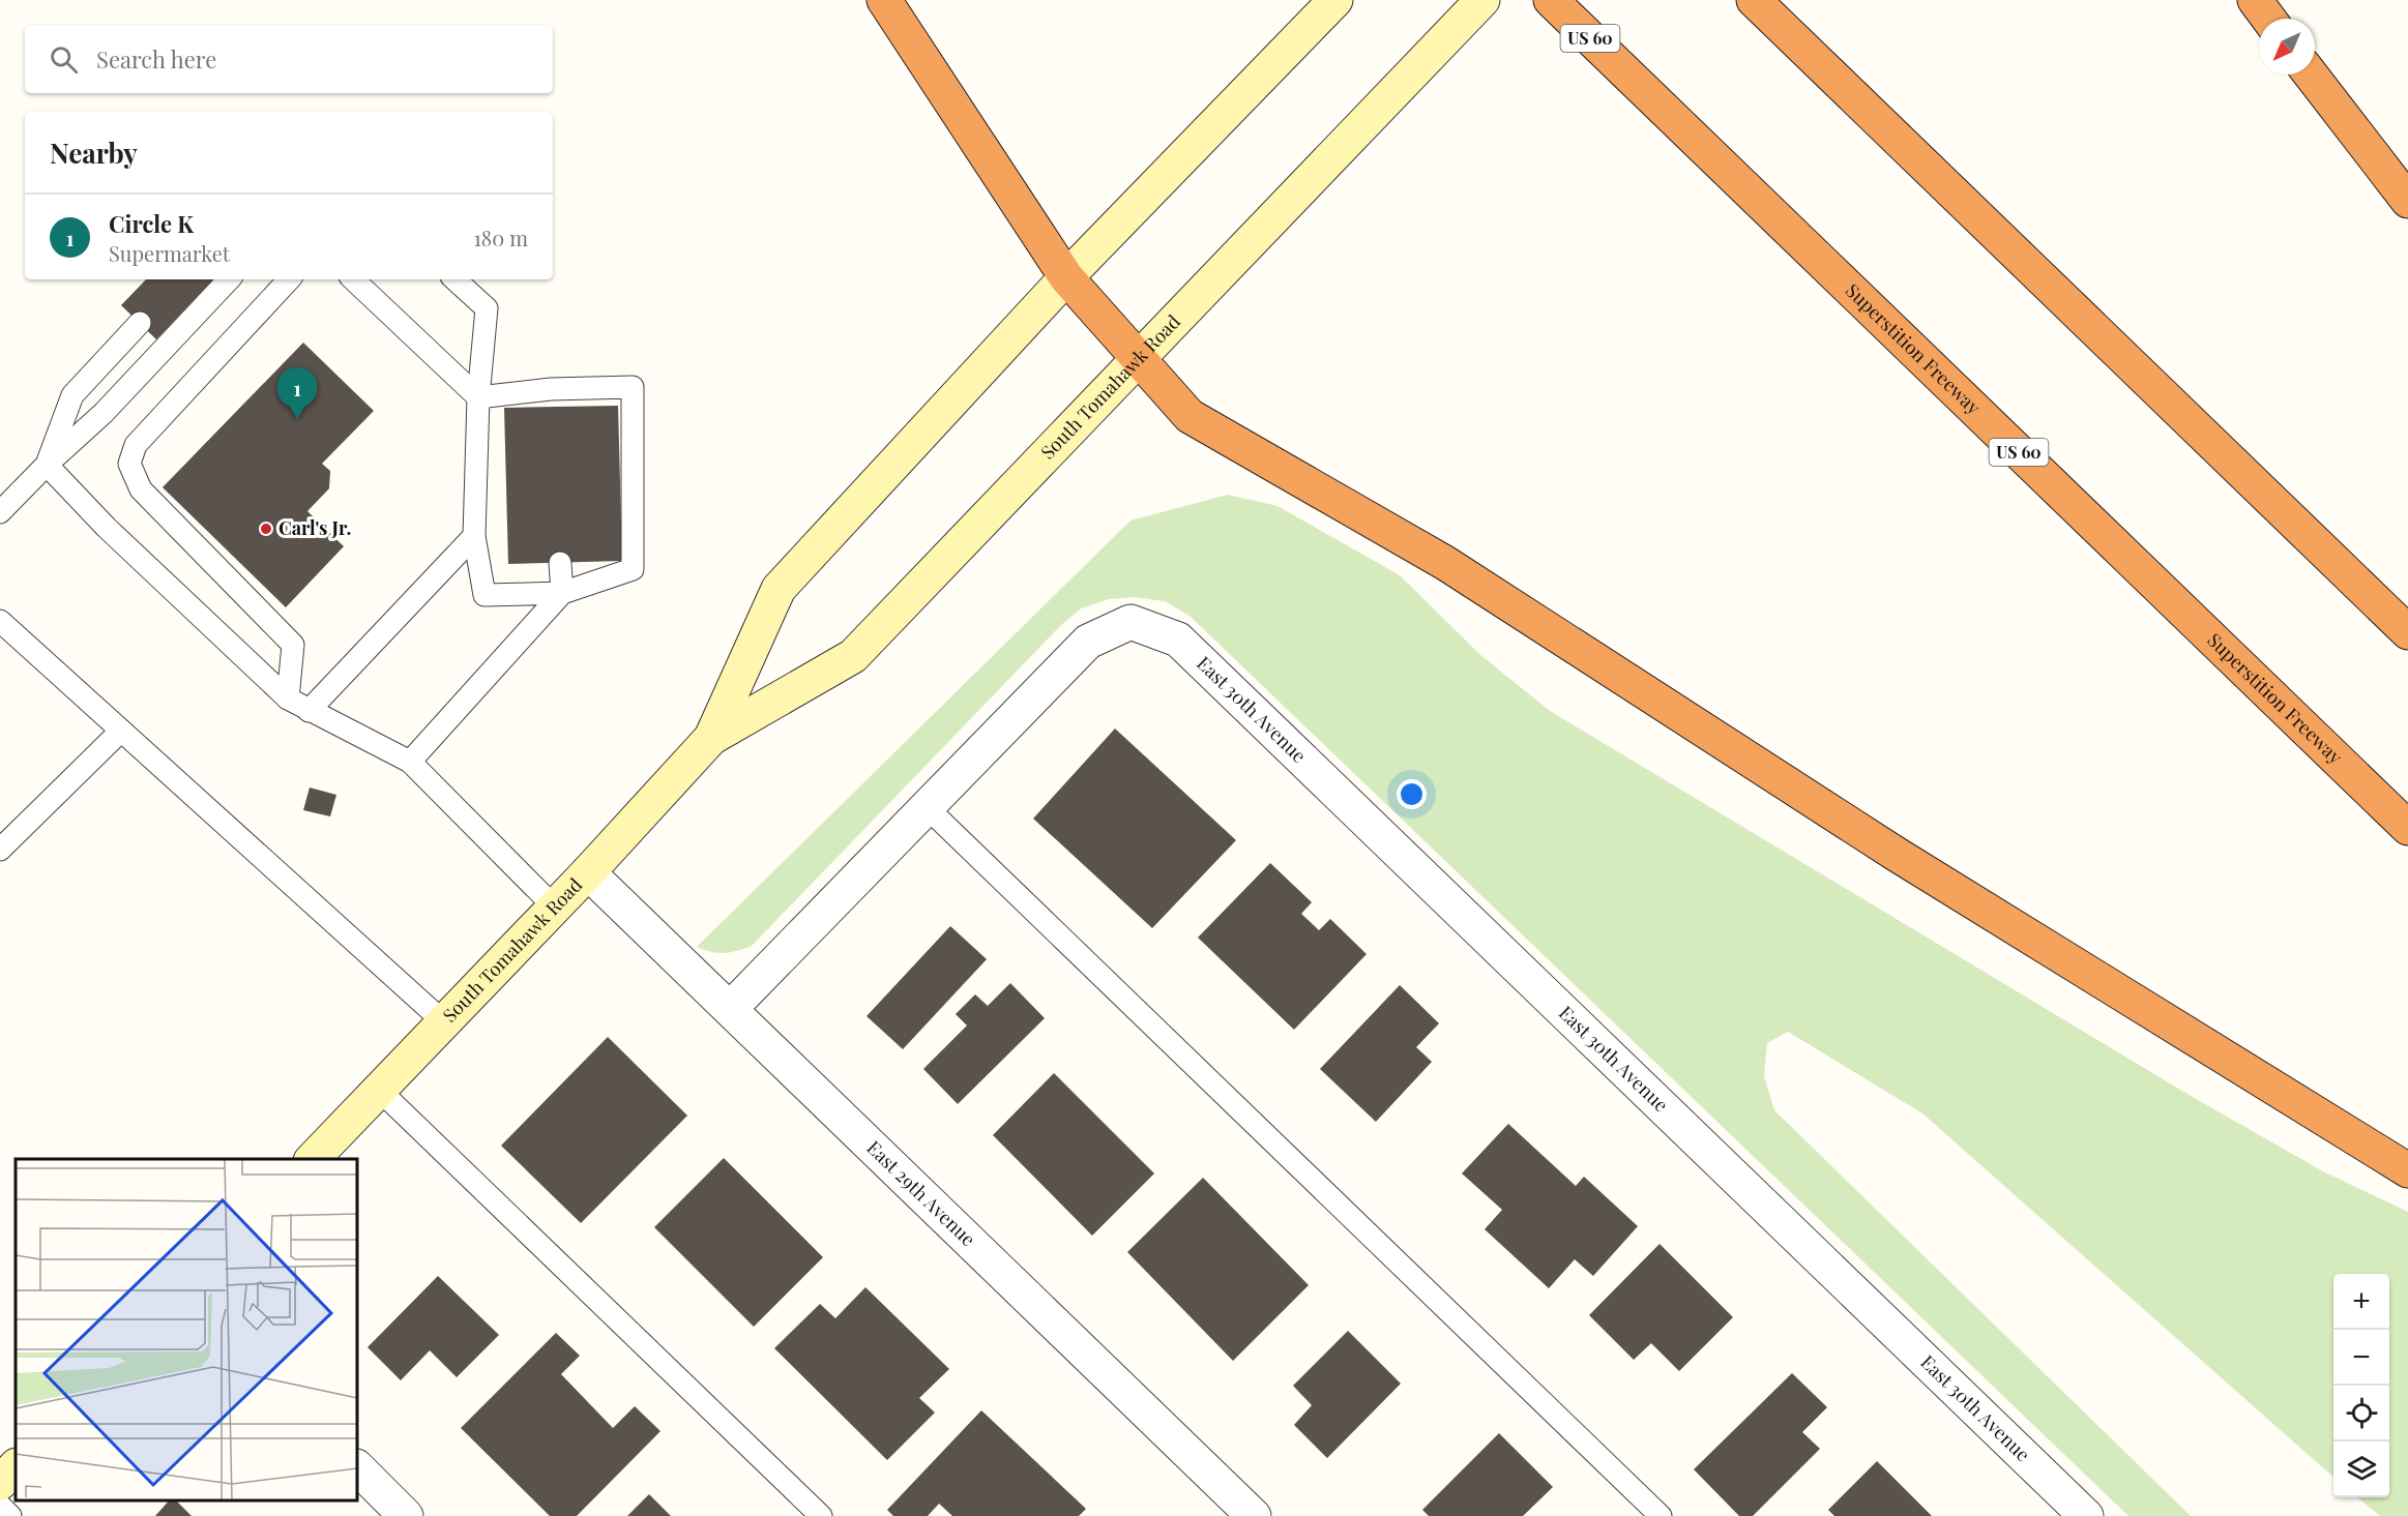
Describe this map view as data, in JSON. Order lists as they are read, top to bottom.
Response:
{
  "streets": {
    "highway": ["US 60", "Superstition Freeway"],
    "main road": ["South Tomahawk Road"],
    "street": ["East 30th Avenue", "East 29th Avenue"]
  },
  "crossings": [
    ["South Tomahawk Road", "East 29th Avenue"]
  ],
  "places": ["Carl's Jr."],
  "north": "bottom left",
  "page": {
    "search": "Search here",
    "heading": "Nearby",
    "list": [
      {
        "mark": "1",
        "name": "Circle K",
        "note": "Supermarket",
        "value": "180 m"
      }
    ],
    "pins": "1",
    "map_buttons": ["+", "−"]
  }
}
